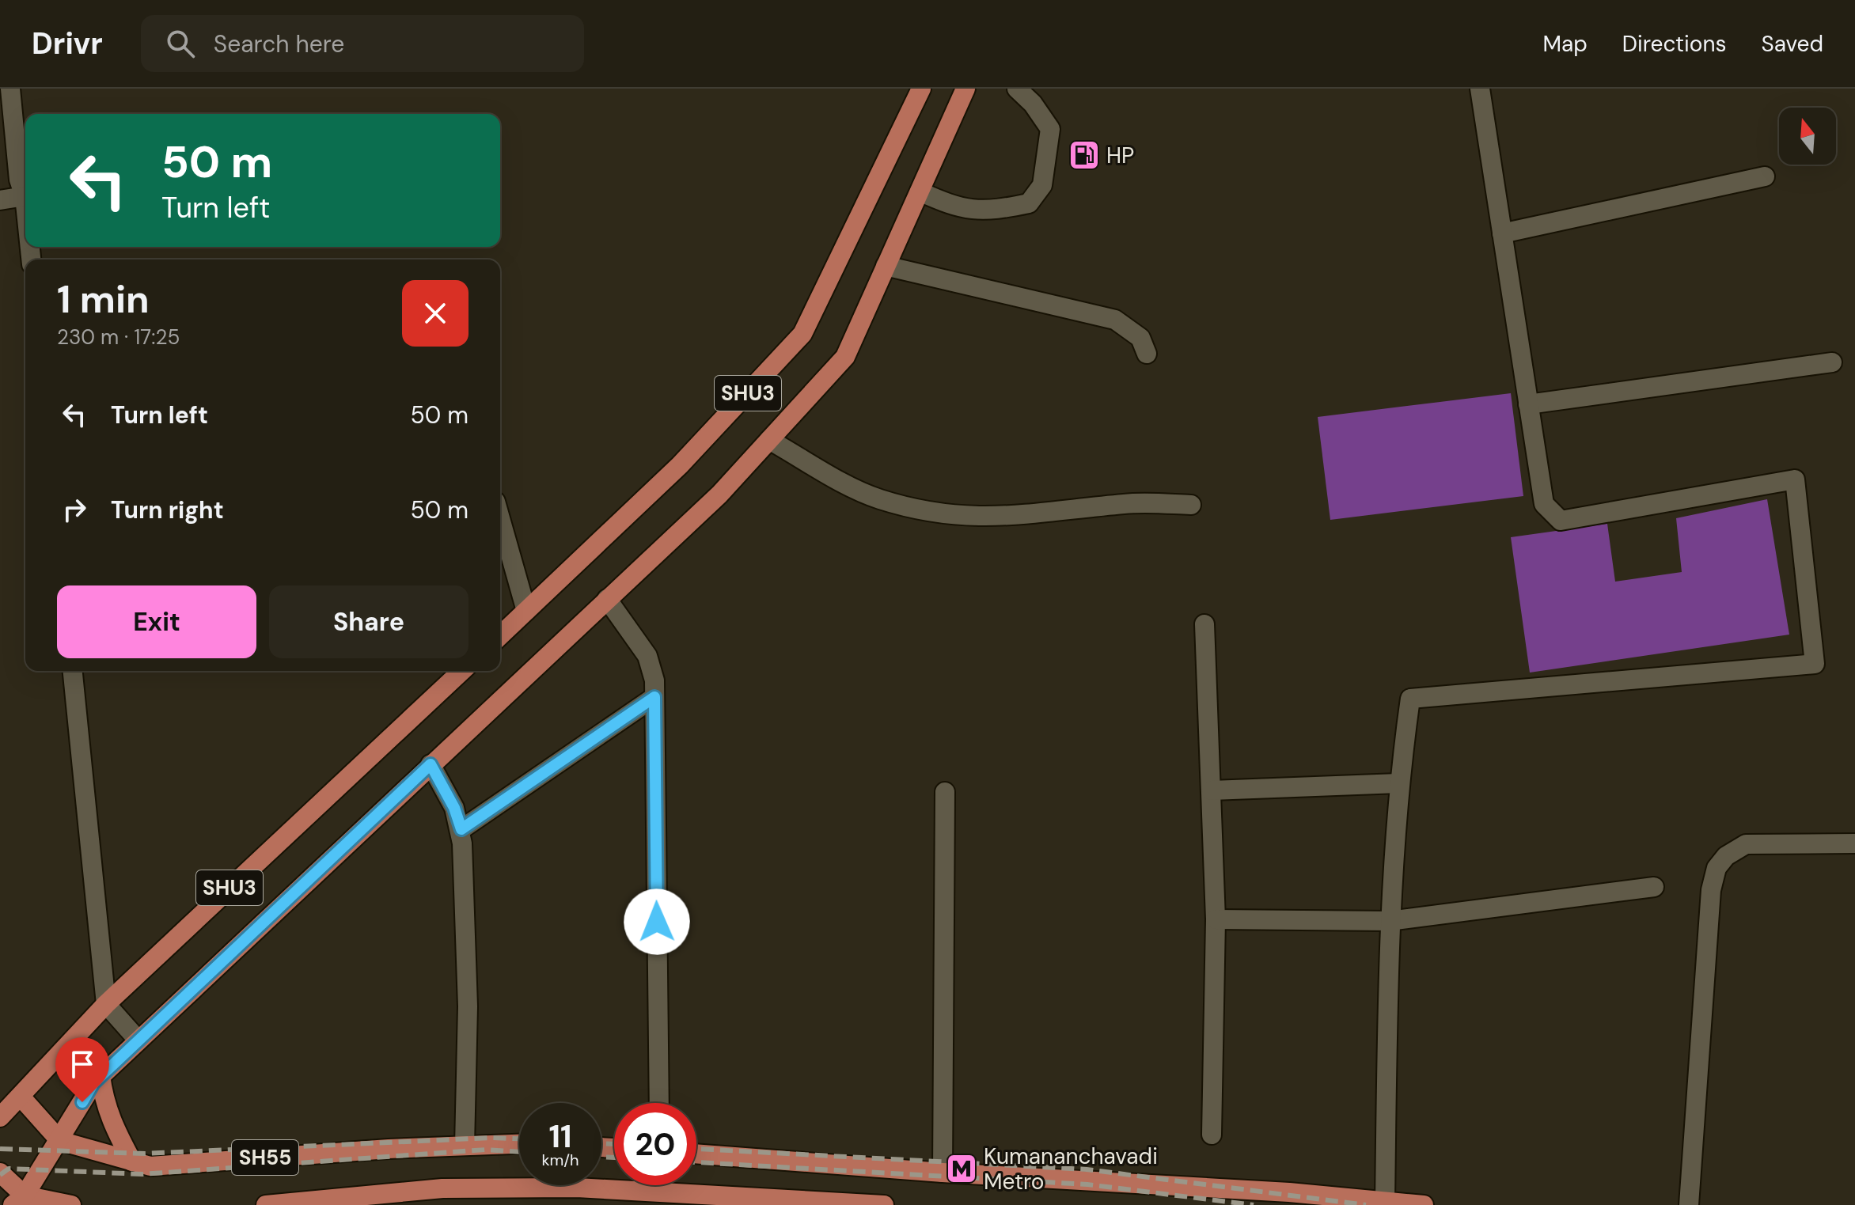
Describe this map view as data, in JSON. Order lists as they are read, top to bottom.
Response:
{
  "streets": {
    "main road": ["SHU3", "SH55"]
  },
  "crossings": [
    ["SHU3", "SH55"]
  ],
  "places": {
    "fuel station": ["HP"],
    "metro station": ["Kumananchavadi Metro"]
  },
  "north": "top",
  "page": {
    "header": "Drivr",
    "search": "Search here",
    "nav": ["Map", "Directions", "Saved"],
    "turn": ["50 m", "Turn left"],
    "heading": ["1 min", "230 m · 17:25"],
    "list": [
      {
        "name": "Turn left",
        "value": "50 m"
      },
      {
        "name": "Turn right",
        "value": "50 m"
      }
    ],
    "buttons": ["Exit", "Share"],
    "speed": "11 km/h",
    "limit": "20"
  }
}
